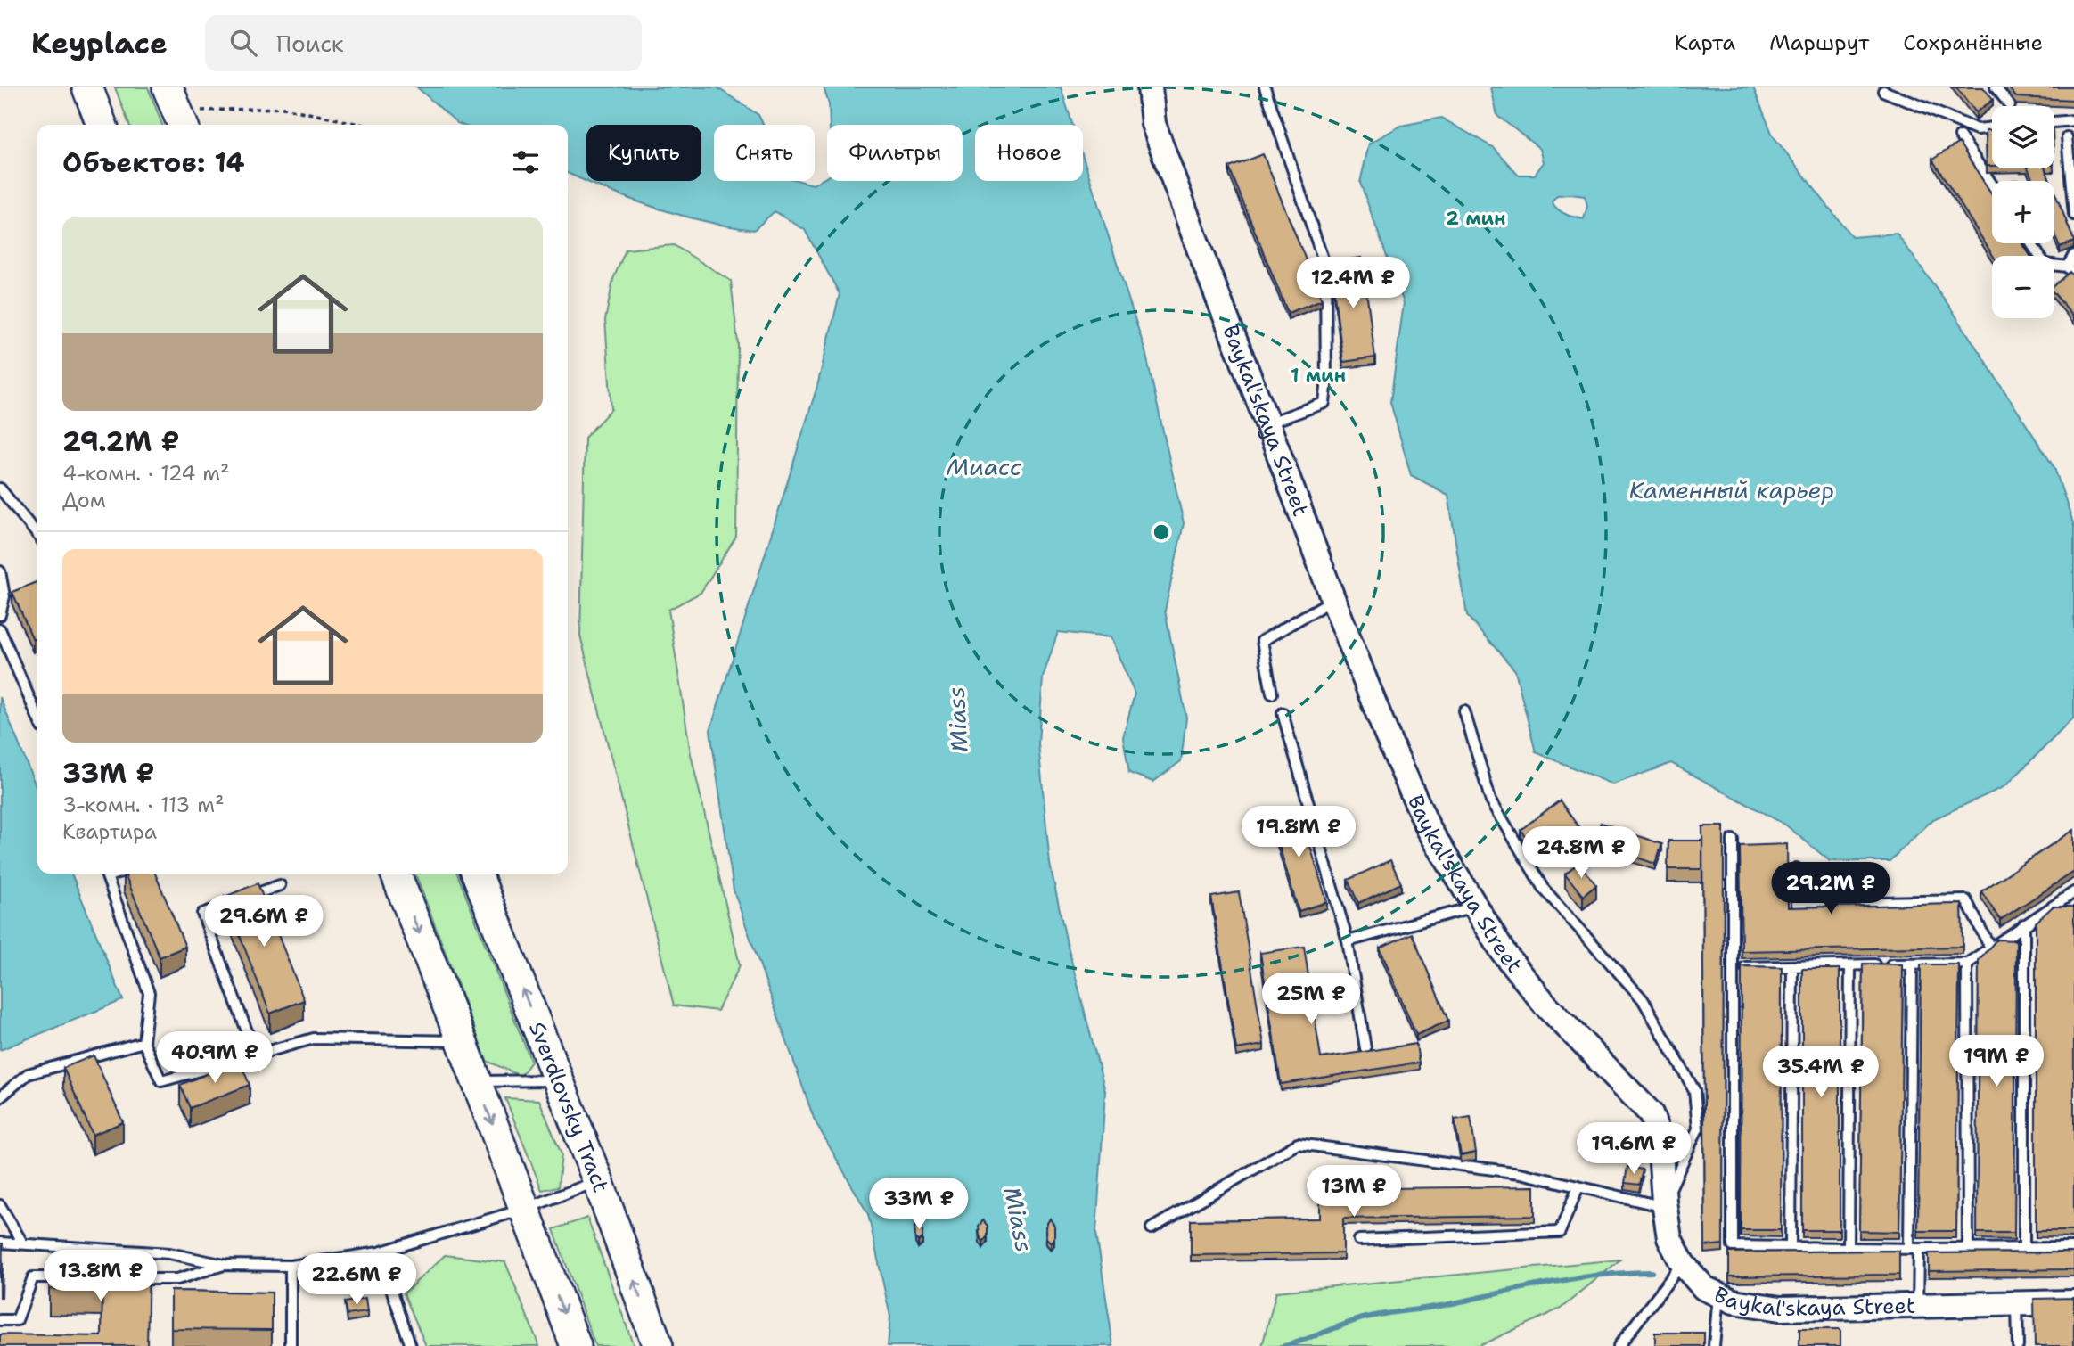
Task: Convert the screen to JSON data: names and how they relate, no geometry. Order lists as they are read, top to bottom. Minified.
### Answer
{"streets":{"main road":["Sverdlovsky Tract"],"street":["Baykal'skaya Street"]},"water":["Миасс","Каменный карьер","Miass"],"page":{"header":"Keyplace","search":"Поиск","nav":["Карта","Маршрут","Сохранённые"],"map_buttons":["+","−"],"chip":["Купить","Снять","Фильтры","Новое"],"heading":"Объектов: 14","list":[{"name":"29.2M ₽","note":"4-комн. · 124 m² · Дом"},{"name":"33M ₽","note":"3-комн. · 113 m² · Квартира"}],"price":["12.4M ₽","19.8M ₽","24.8M ₽","29.2M ₽","29.6M ₽","25M ₽","40.9M ₽","19M ₽","35.4M ₽","19.6M ₽","13M ₽","33M ₽","13.8M ₽","22.6M ₽"]},"rings":["2 мин","1 мин"]}
